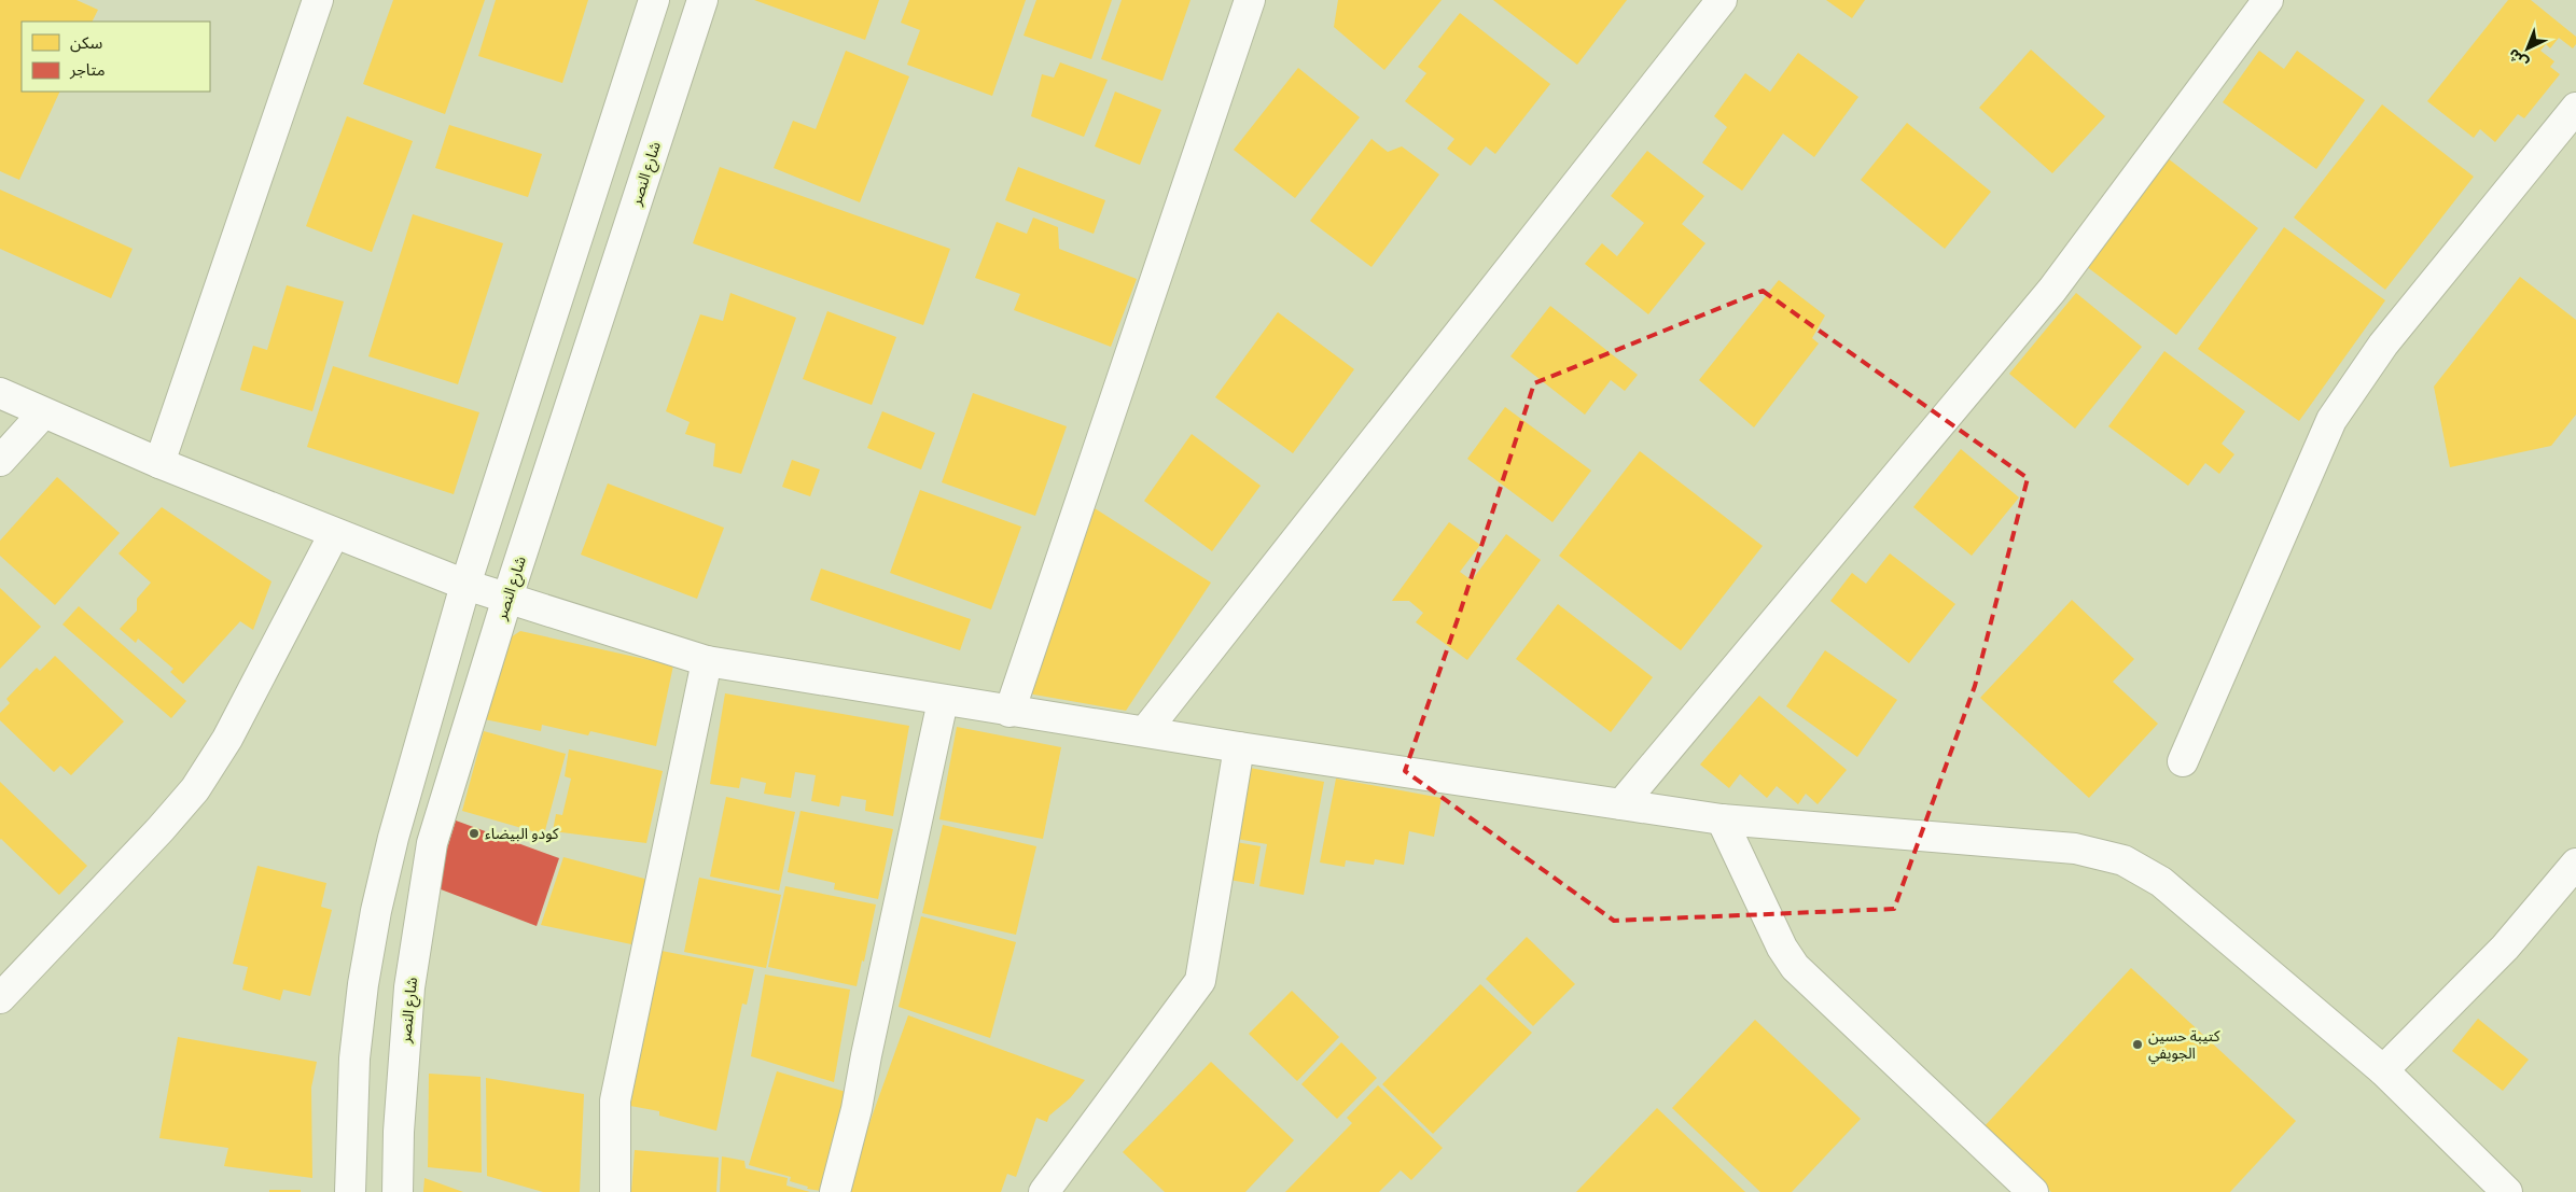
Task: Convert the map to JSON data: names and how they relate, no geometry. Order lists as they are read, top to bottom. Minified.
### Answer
{"streets":{"street":["شارع النصر"]},"places":["كودو البيضاء","كتيبة حسين الجويفي"],"legend":["سكن","متاجر"],"north":"bottom left"}
